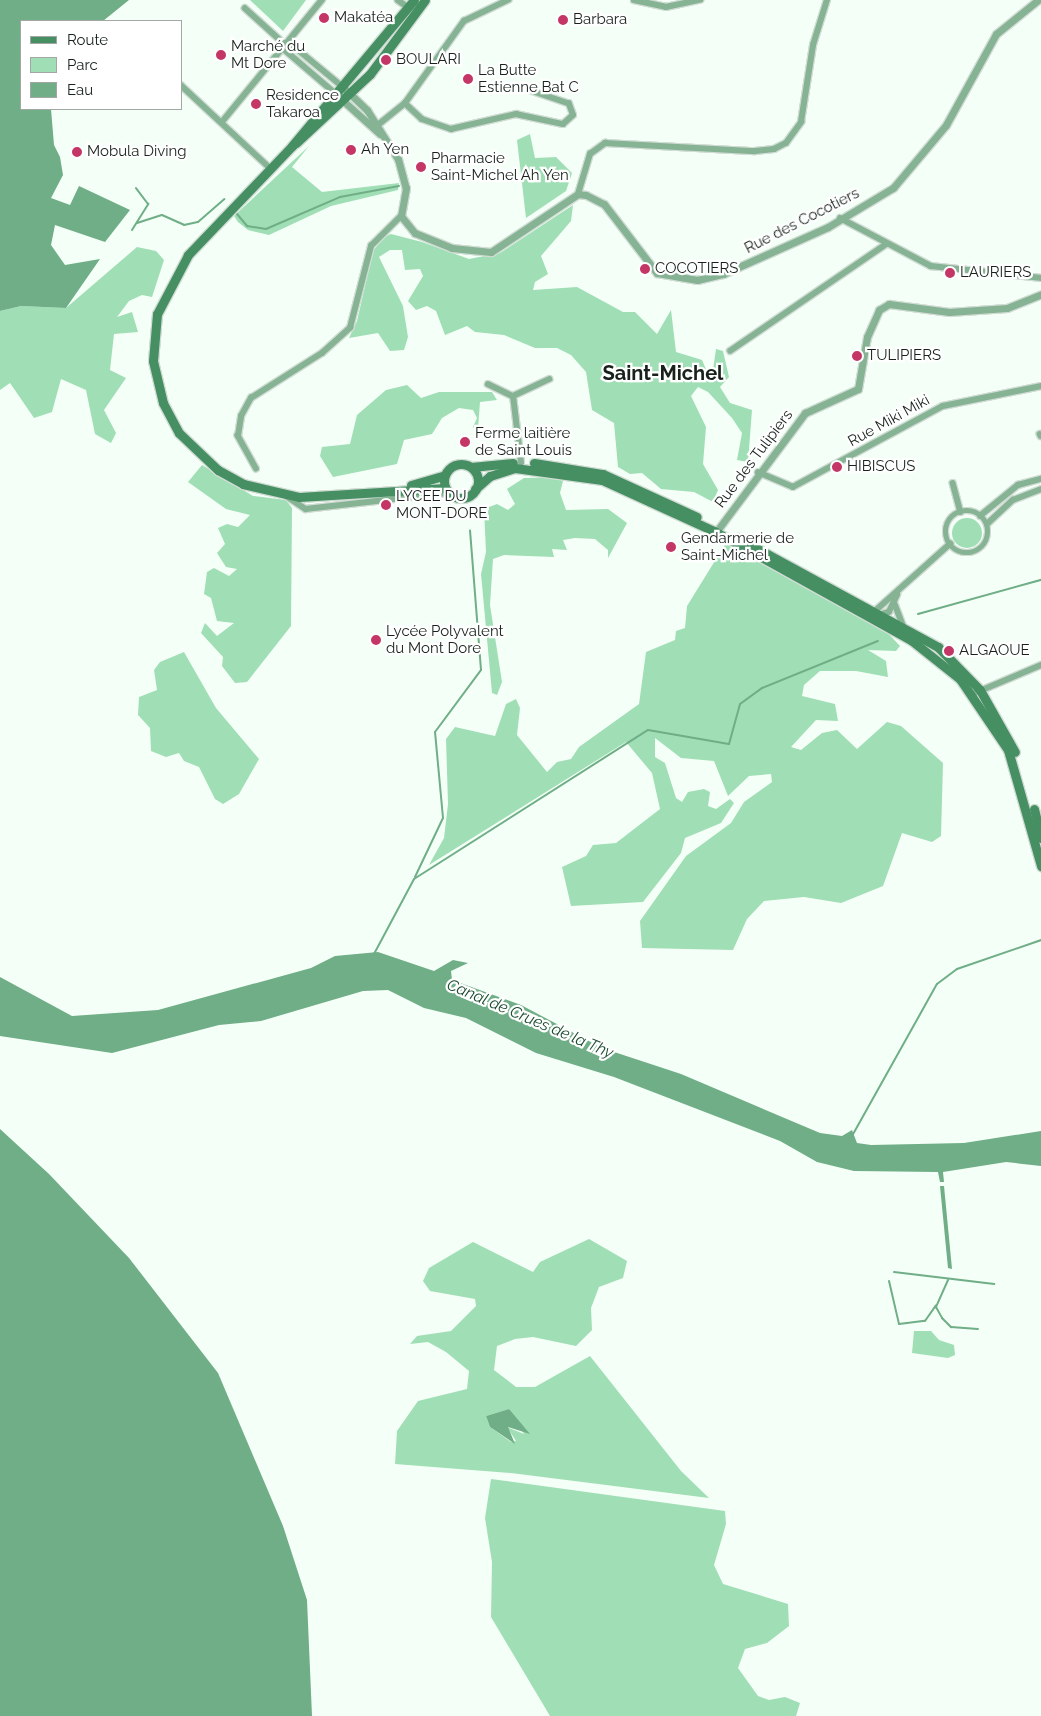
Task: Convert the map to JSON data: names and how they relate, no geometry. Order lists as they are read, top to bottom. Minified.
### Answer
{"streets":{"street":["Rue des Cocotiers","Rue Miki Miki","Rue des Tulipiers"]},"crossings":[["Rue Miki Miki","Rue des Tulipiers"]],"districts":["Saint-Michel"],"water":["Canal de Crues de la Thy"],"places":["Makatéa","Barbara","Marché du Mt Dore","BOULARI","La Butte Estienne Bat C","Residence Takaroa","Ah Yen","Mobula Diving","Pharmacie Saint-Michel Ah Yen","COCOTIERS","LAURIERS","TULIPIERS","Ferme laitière de Saint Louis","HIBISCUS","LYCEE DU MONT-DORE","Gendarmerie de Saint-Michel","Lycée Polyvalent du Mont Dore","ALGAOUE"],"legend":["Route","Parc","Eau"]}
